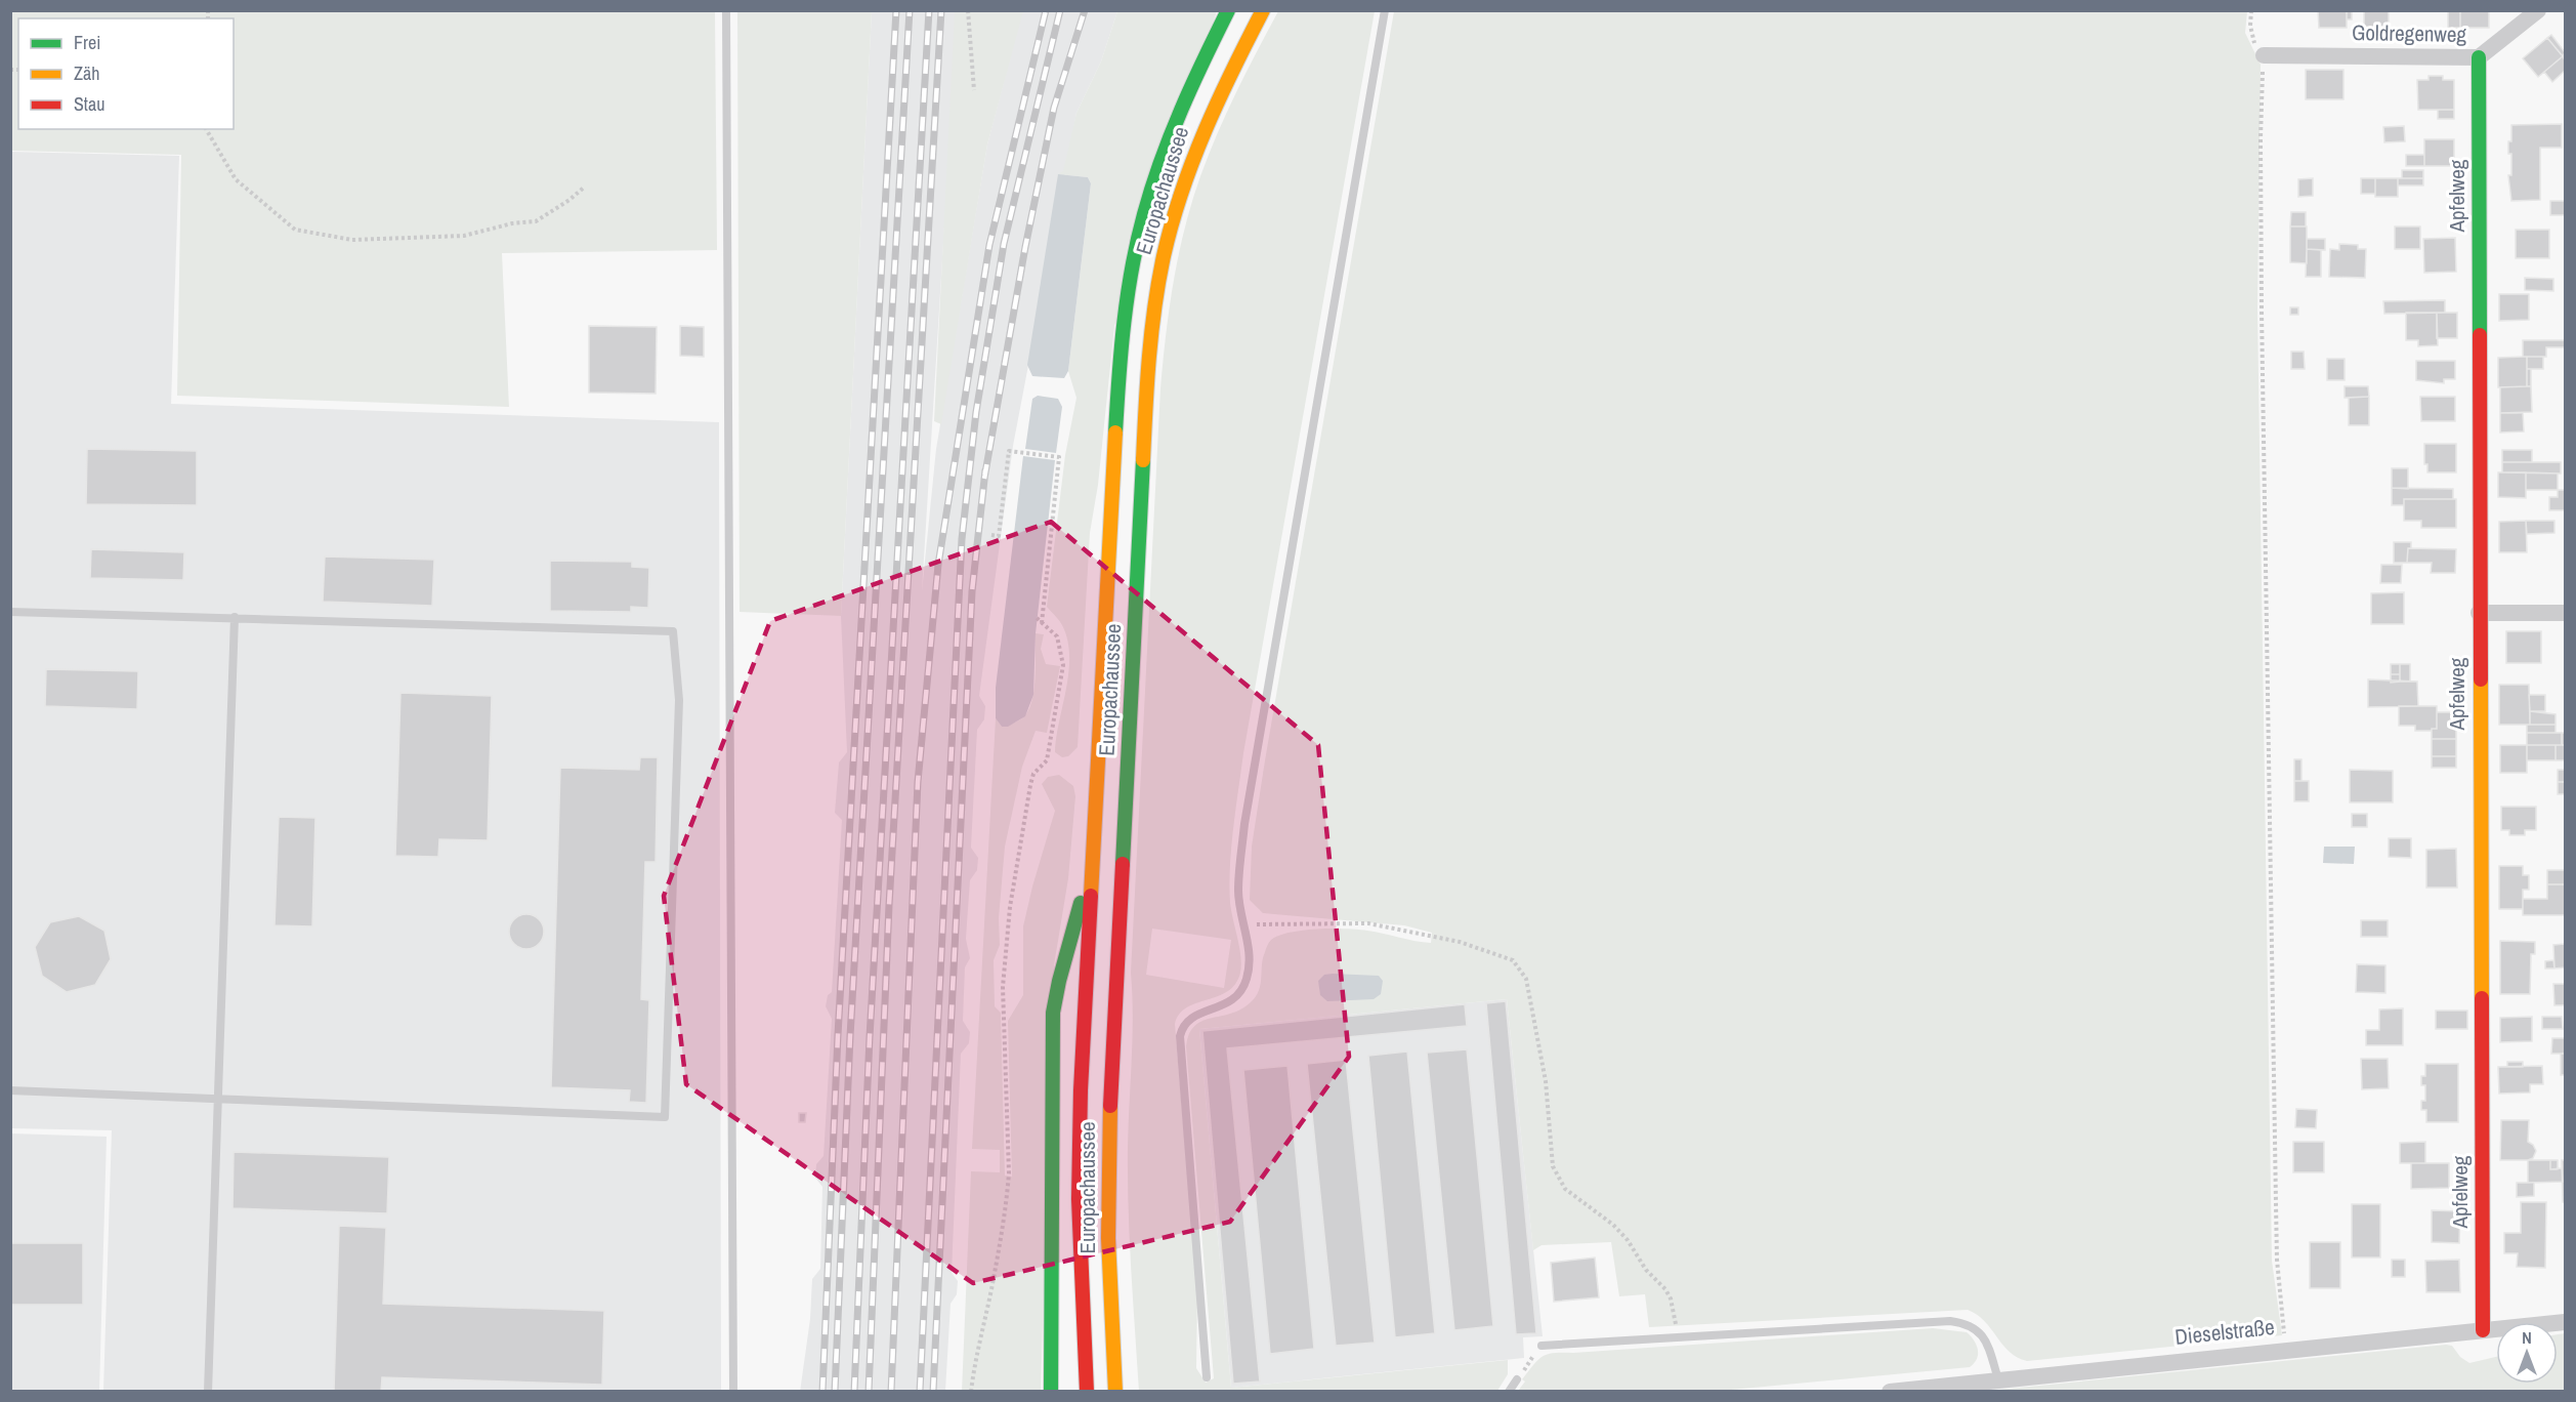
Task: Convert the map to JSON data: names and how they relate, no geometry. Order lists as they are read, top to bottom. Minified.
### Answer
{"streets":{"main road":["Europachaussee","Apfelweg"],"street":["Goldregenweg","Dieselstraße"]},"crossings":[["Goldregenweg","Apfelweg"],["Apfelweg","Dieselstraße"]],"legend":["Frei","Zäh","Stau"],"north":"top"}
